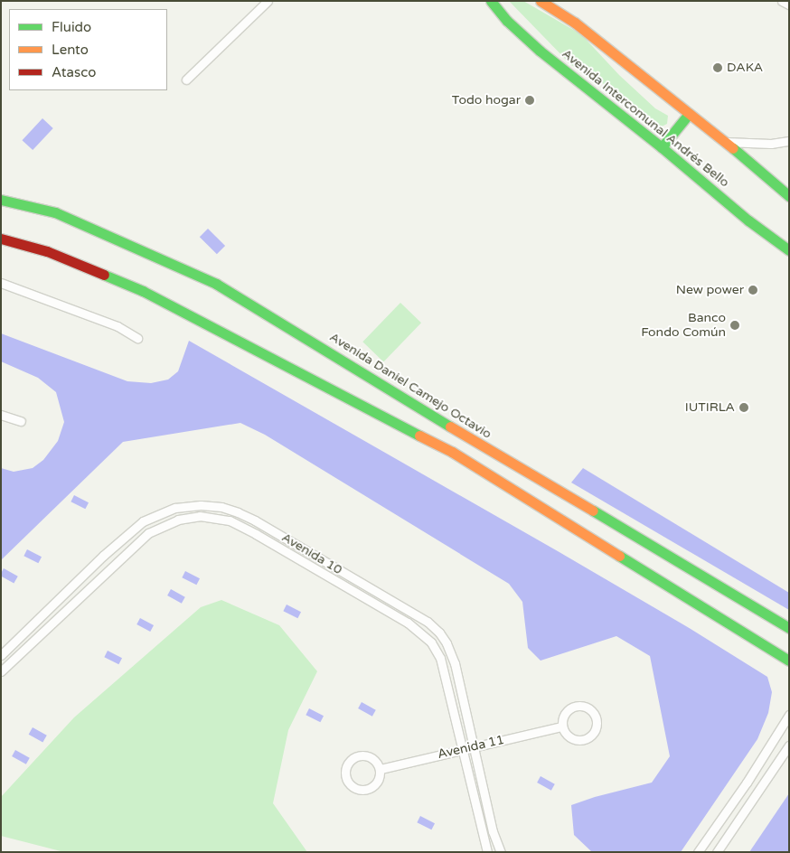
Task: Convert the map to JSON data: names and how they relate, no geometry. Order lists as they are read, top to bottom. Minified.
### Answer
{"streets":{"main road":["Avenida Intercomunal Andrés Bello","Avenida Daniel Camejo Octavio"],"street":["Avenida 10","Avenida 11"]},"crossings":[["Avenida 10","Avenida 11"]],"places":["DAKA","Todo hogar","New power","Banco Fondo Común","IUTIRLA"],"legend":["Fluido","Lento","Atasco"]}
